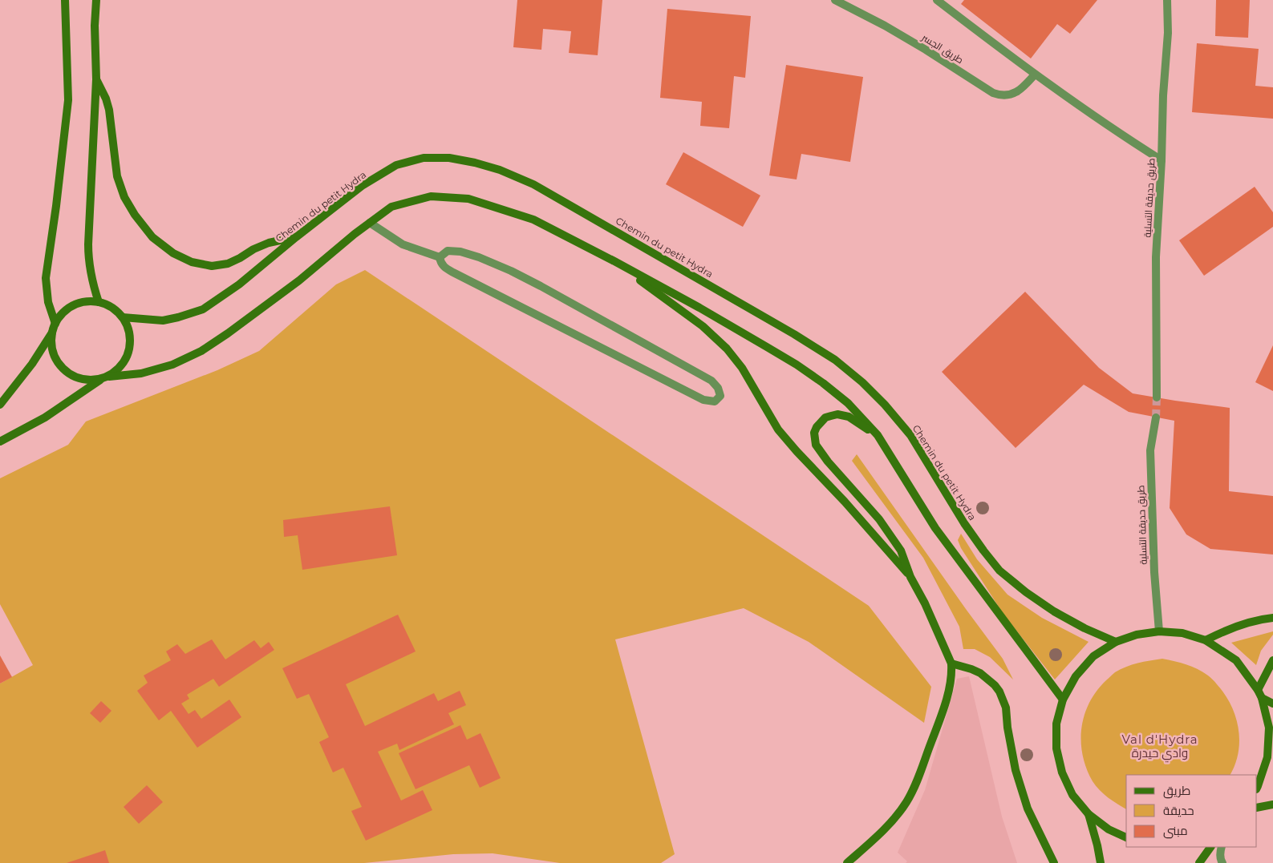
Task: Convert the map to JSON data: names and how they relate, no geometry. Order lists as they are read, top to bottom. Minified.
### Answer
{"streets":{"main road":["Chemin du petit Hydra"],"street":["طريق الجسر","طريق حديقة التسلية"]},"districts":["Val d'Hydra وادي حيدرة"],"legend":["طريق","حديقة","مبنى"]}
